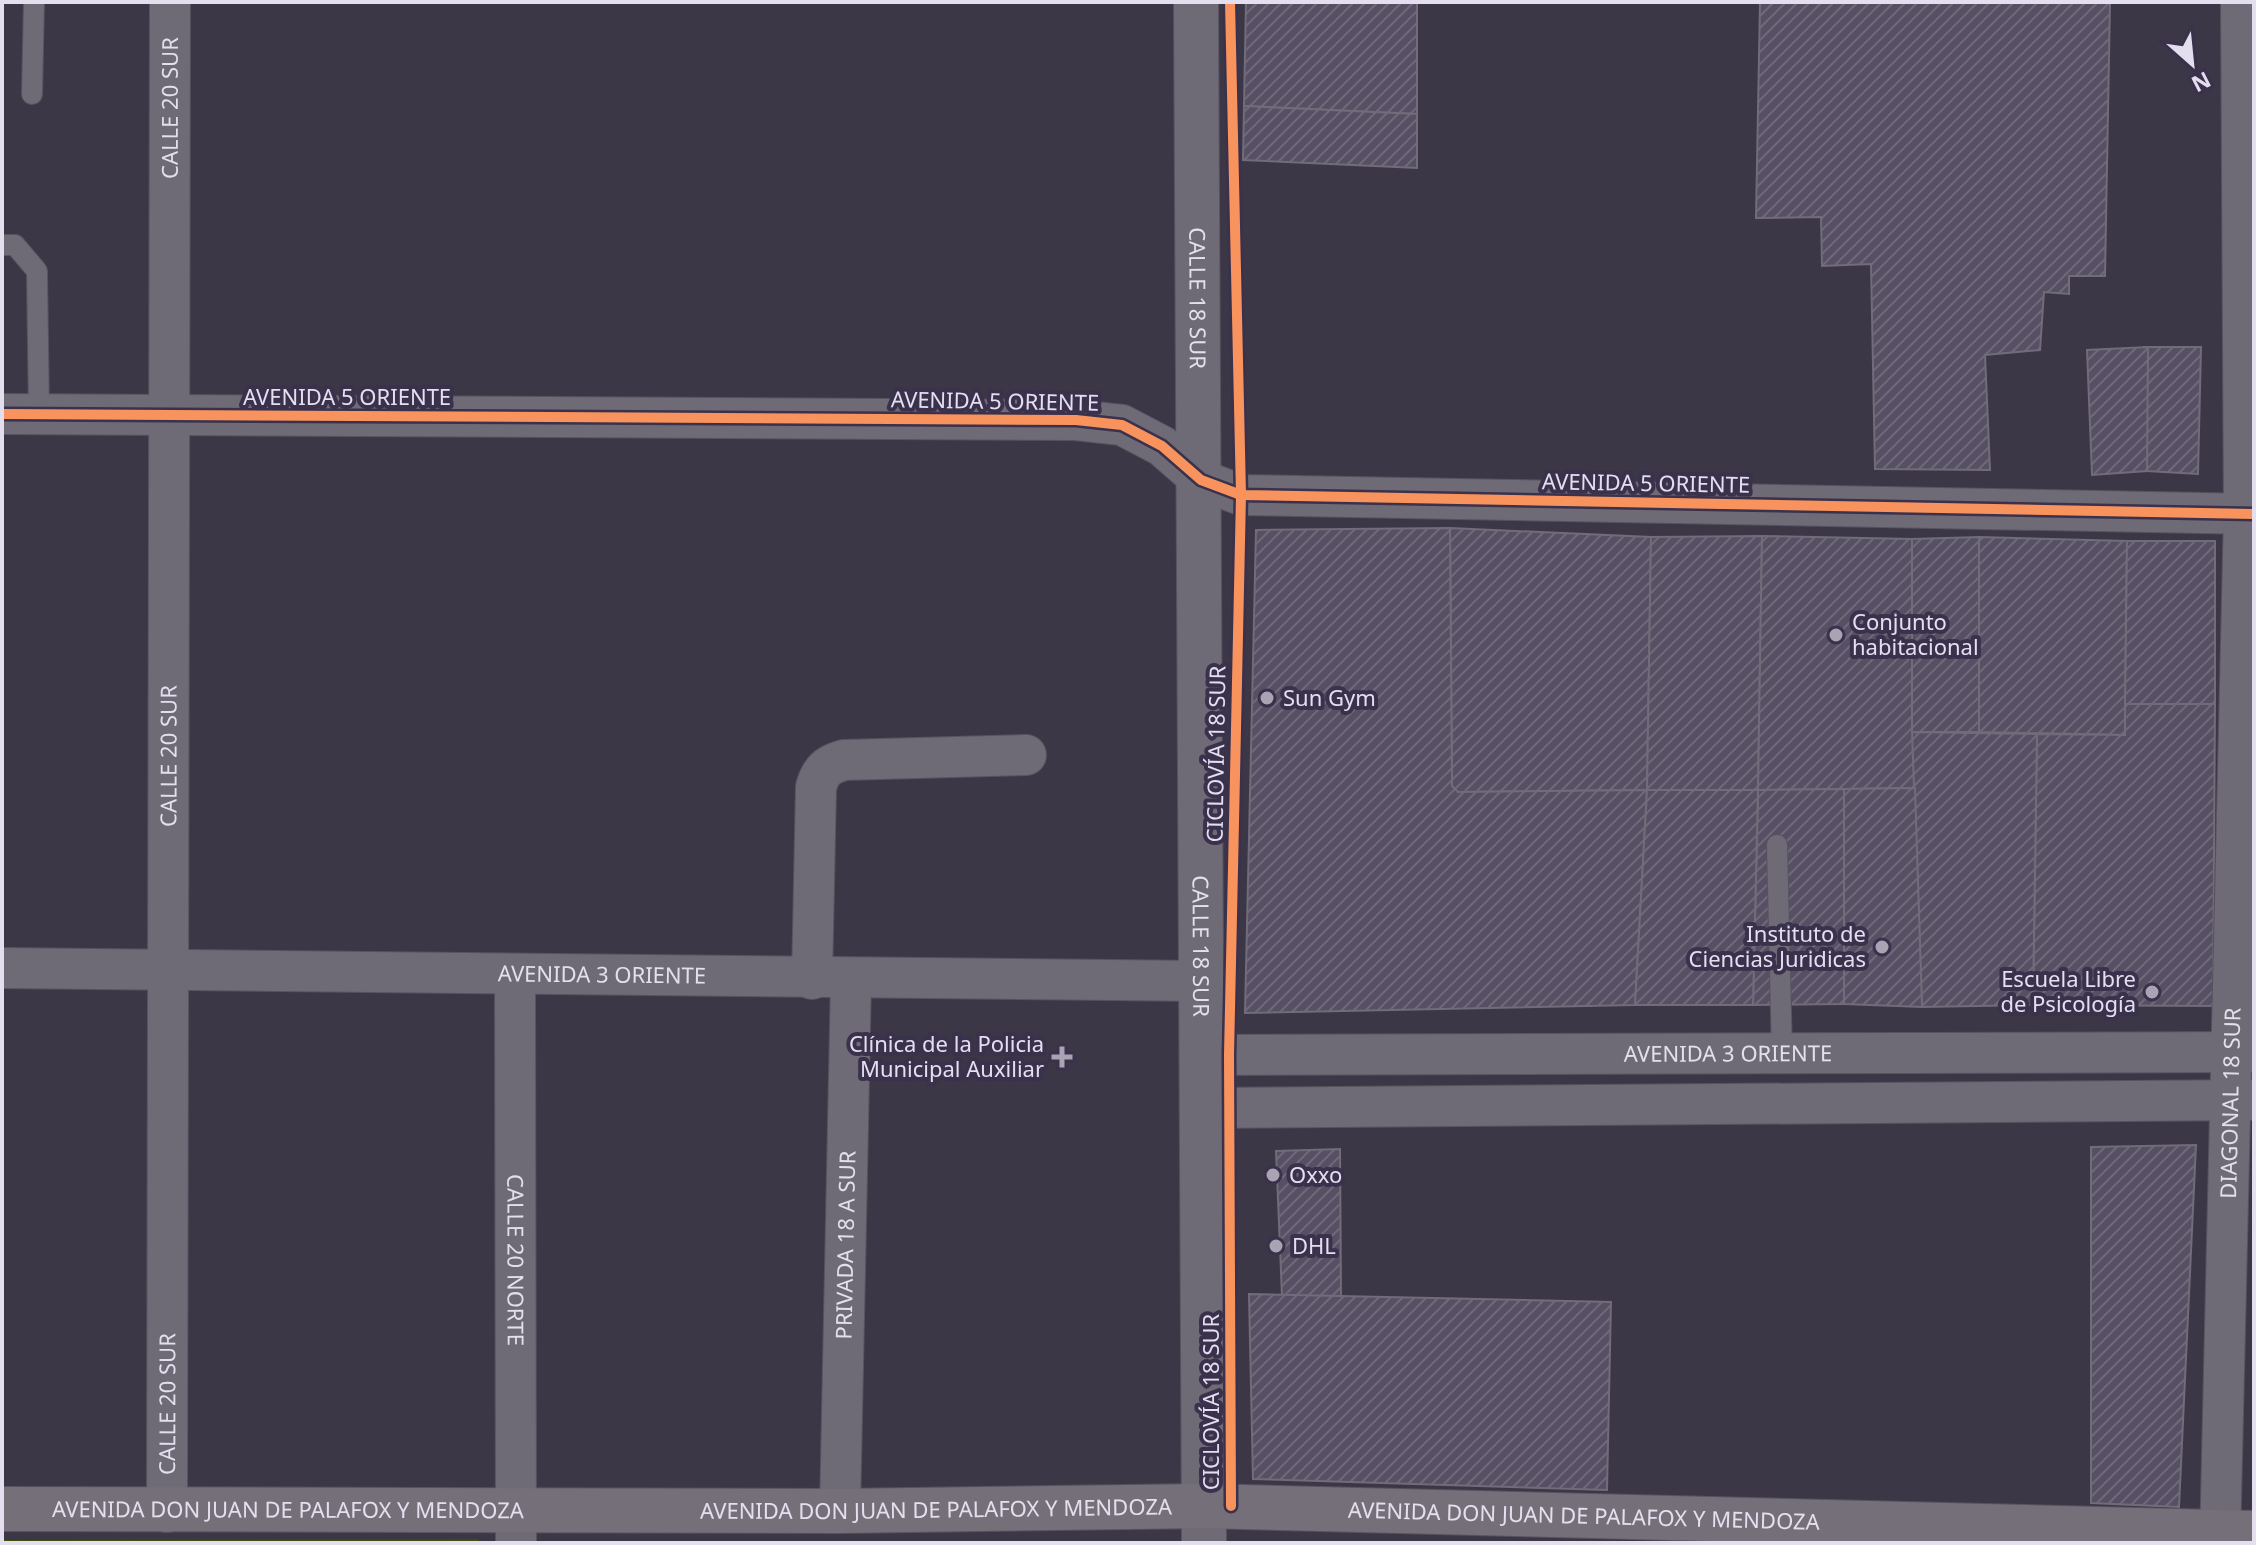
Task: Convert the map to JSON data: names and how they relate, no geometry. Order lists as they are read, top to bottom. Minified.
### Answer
{"streets":{"main road":["AVENIDA DON JUAN DE PALAFOX Y MENDOZA"],"street":["CALLE 20 SUR","CALLE 18 SUR","AVENIDA 5 ORIENTE","AVENIDA 3 ORIENTE","DIAGONAL 18 SUR","PRIVADA 18 A SUR","CALLE 20 NORTE"],"cycle path":["CICLOVÍA 18 SUR"]},"crossings":[["CALLE 20 SUR","AVENIDA 5 ORIENTE"],["CALLE 20 SUR","AVENIDA 3 ORIENTE"],["CALLE 20 SUR","AVENIDA DON JUAN DE PALAFOX Y MENDOZA"],["CALLE 18 SUR","AVENIDA 5 ORIENTE"],["CALLE 18 SUR","AVENIDA 3 ORIENTE"],["CALLE 18 SUR","AVENIDA DON JUAN DE PALAFOX Y MENDOZA"],["AVENIDA 5 ORIENTE","DIAGONAL 18 SUR"],["AVENIDA 3 ORIENTE","DIAGONAL 18 SUR"],["AVENIDA 3 ORIENTE","PRIVADA 18 A SUR"],["AVENIDA 3 ORIENTE","CALLE 20 NORTE"],["DIAGONAL 18 SUR","AVENIDA DON JUAN DE PALAFOX Y MENDOZA"],["PRIVADA 18 A SUR","AVENIDA DON JUAN DE PALAFOX Y MENDOZA"],["CALLE 20 NORTE","AVENIDA DON JUAN DE PALAFOX Y MENDOZA"]],"places":{"other":["Conjunto habitacional","Sun Gym","Instituto de Ciencias Juridicas","Escuela Libre de Psicología","Oxxo","DHL"],"health":["Clínica de la Policia Municipal Auxiliar"]},"north":"bottom right"}
